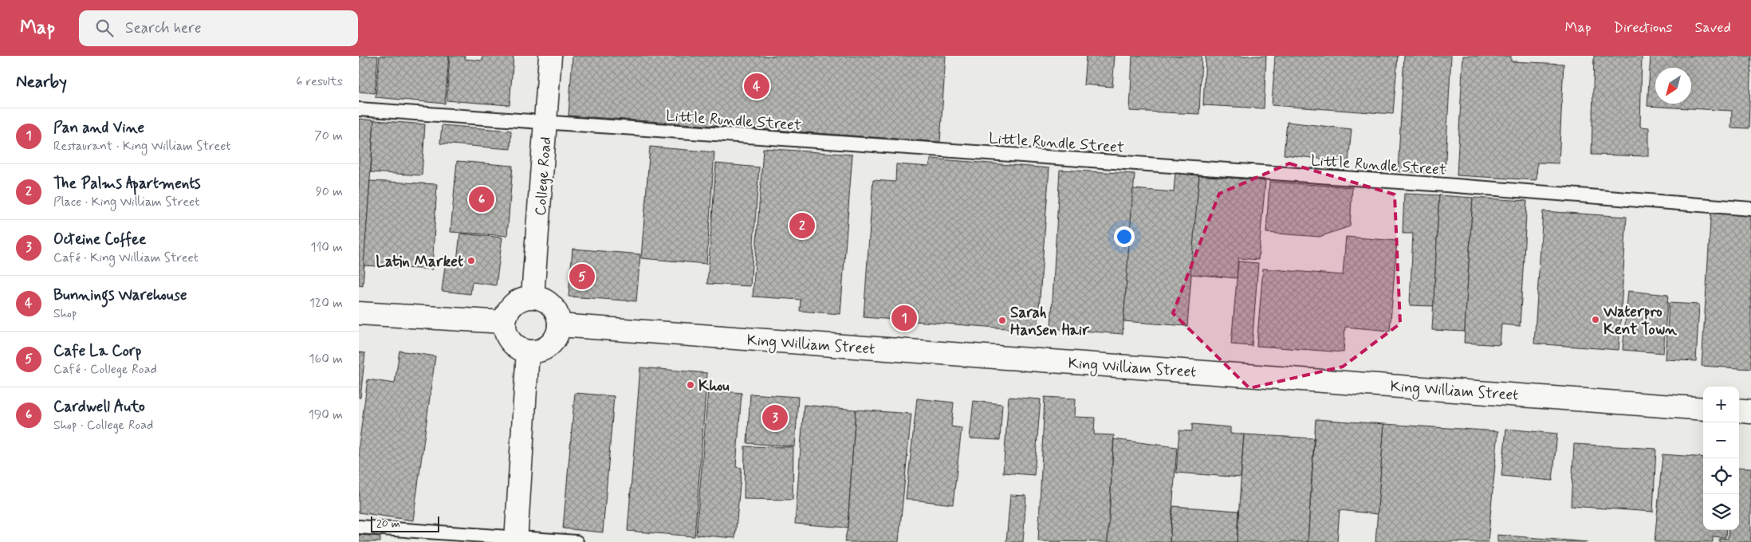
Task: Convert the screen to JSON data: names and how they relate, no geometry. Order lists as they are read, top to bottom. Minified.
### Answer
{"streets":{"street":["College Road","King William Street"],"lane":["Little Rundle Street"]},"crossings":[["Little Rundle Street","College Road"],["College Road","King William Street"]],"places":["Latin Market","Waterpro Kent Town","Sarah Hansen Hair","Khou"],"scale_bar":"20 m","north":"bottom left","page":{"header":"Map","search":"Search here","nav":["Map","Directions","Saved"],"heading":["Nearby","6 results"],"pins":["4","6","2","5","1","3"],"list":[{"mark":"1","name":"Pan and Vine","note":"Restaurant · King William Street","value":"70 m"},{"mark":"2","name":"The Palms Apartments","note":"Place · King William Street","value":"90 m"},{"mark":"3","name":"Octeine Coffee","note":"Café · King William Street","value":"110 m"},{"mark":"4","name":"Bunnings Warehouse","note":"Shop","value":"120 m"},{"mark":"5","name":"Cafe La Corp","note":"Café · College Road","value":"160 m"},{"mark":"6","name":"Cardwell Auto","note":"Shop · College Road","value":"190 m"}],"map_buttons":["+","−"],"scale":"20 m"}}
